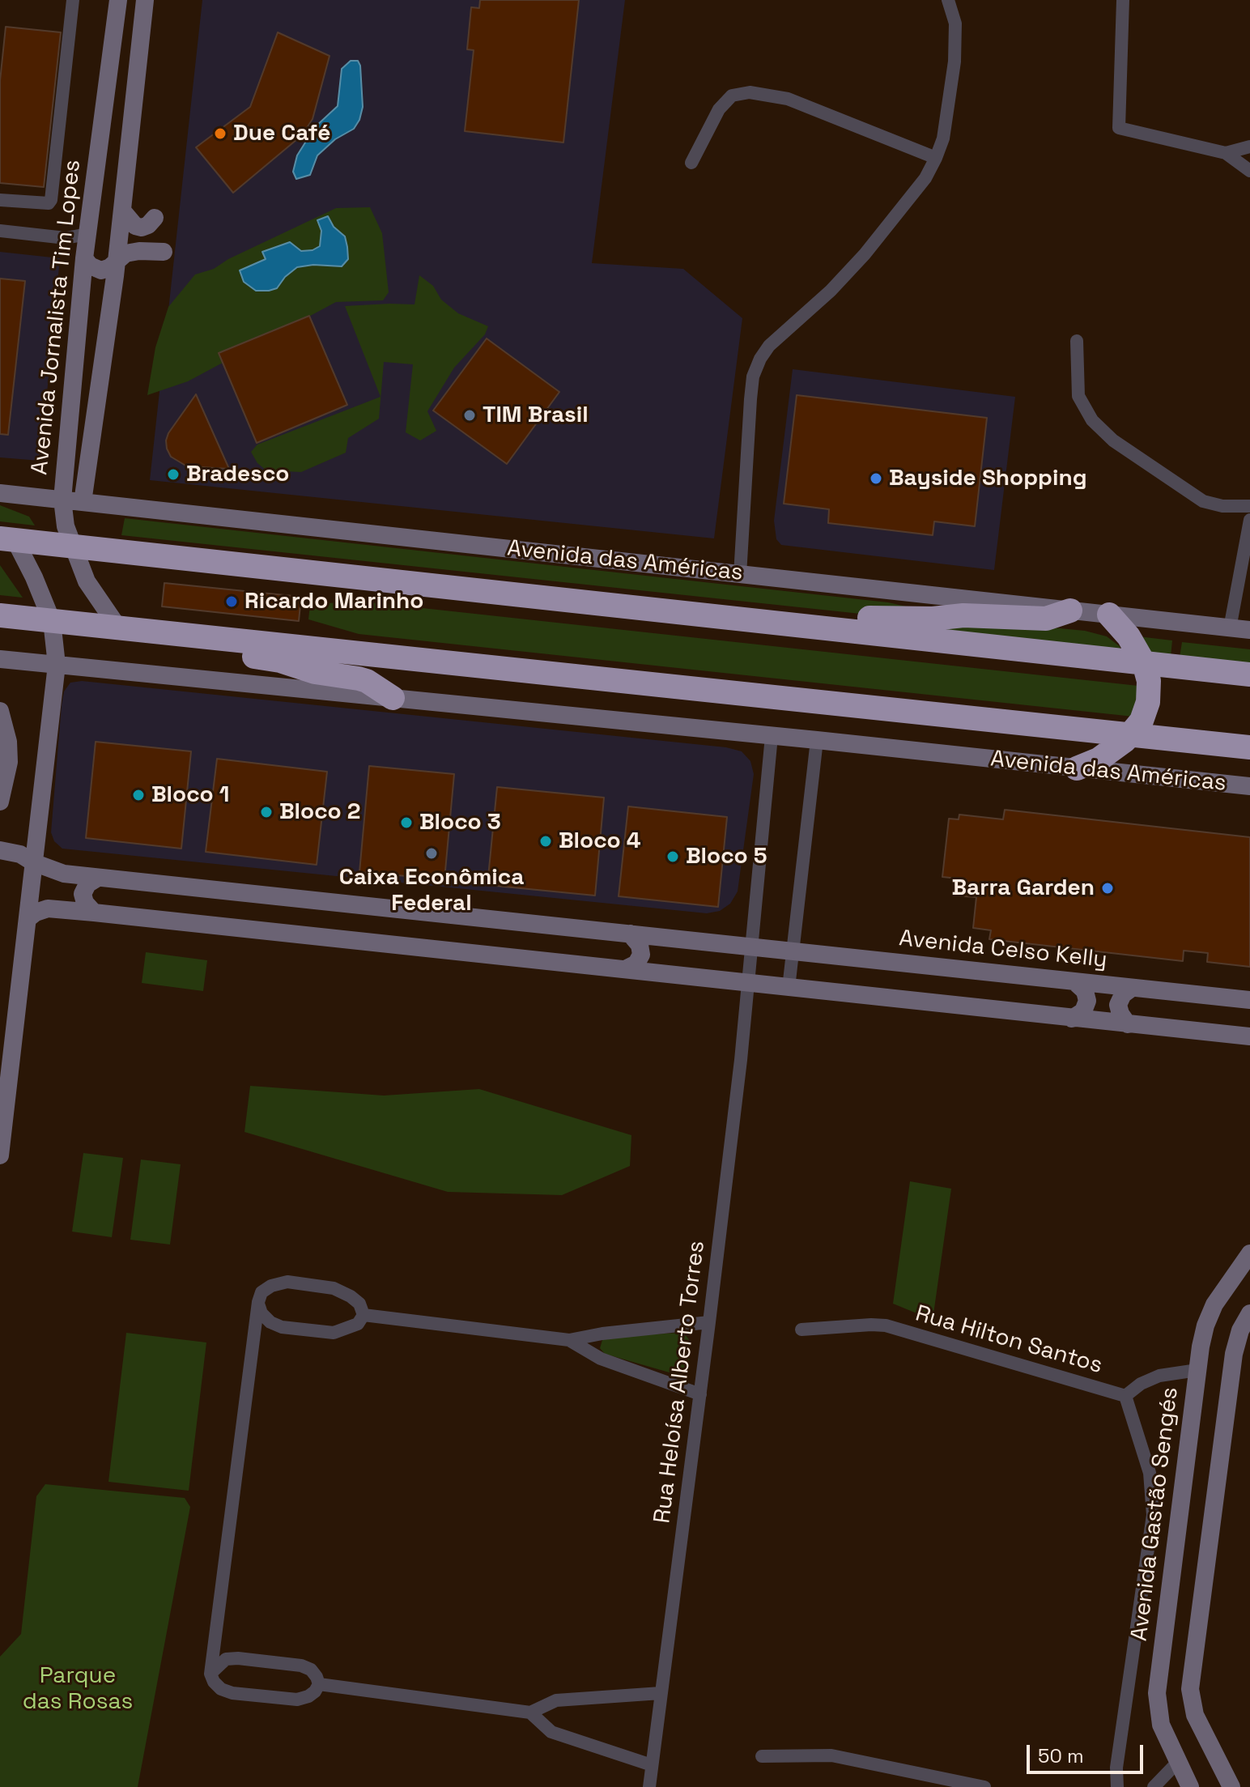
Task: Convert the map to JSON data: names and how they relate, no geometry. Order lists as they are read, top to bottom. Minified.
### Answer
{"streets":{"highway":["Avenida das Américas"],"street":["Avenida Jornalista Tim Lopes","Avenida Celso Kelly","Rua Hilton Santos","Rua Heloísa Alberto Torres","Avenida Gastão Sengés"]},"crossings":[["Avenida Jornalista Tim Lopes","Avenida das Américas"],["Avenida das Américas","Rua Heloísa Alberto Torres"],["Avenida Celso Kelly","Rua Heloísa Alberto Torres"],["Rua Hilton Santos","Avenida Gastão Sengés"]],"parks":["Parque das Rosas"],"places":["Due Café","TIM Brasil","Bradesco","Bayside Shopping","Ricardo Marinho","Bloco 1","Bloco 2","Bloco 3","Bloco 4","Caixa Econômica Federal","Bloco 5","Barra Garden"],"scale_bar":"50 m"}
